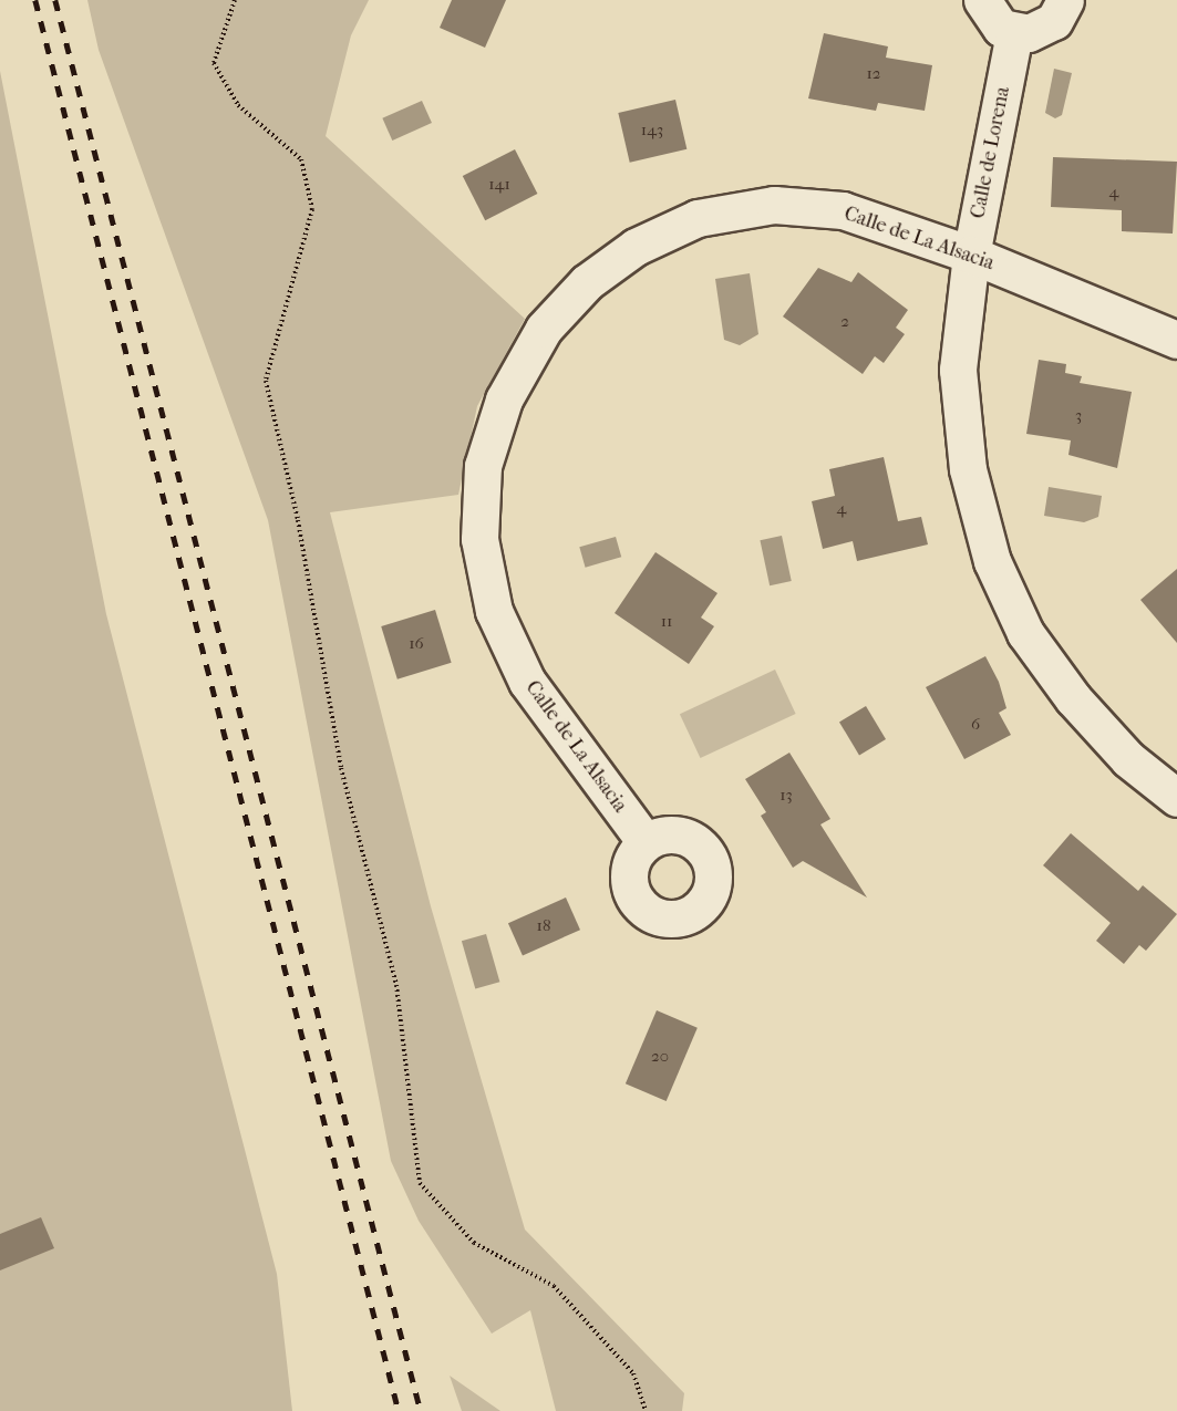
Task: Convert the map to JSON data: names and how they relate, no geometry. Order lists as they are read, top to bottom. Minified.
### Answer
{"streets":{"street":["Calle de Lorena","Calle de La Alsacia"]},"crossings":[["Calle de Lorena","Calle de La Alsacia"]],"house_numbers":["12","143","141","4","2","3","4","11","16","6","13","18","20"]}
